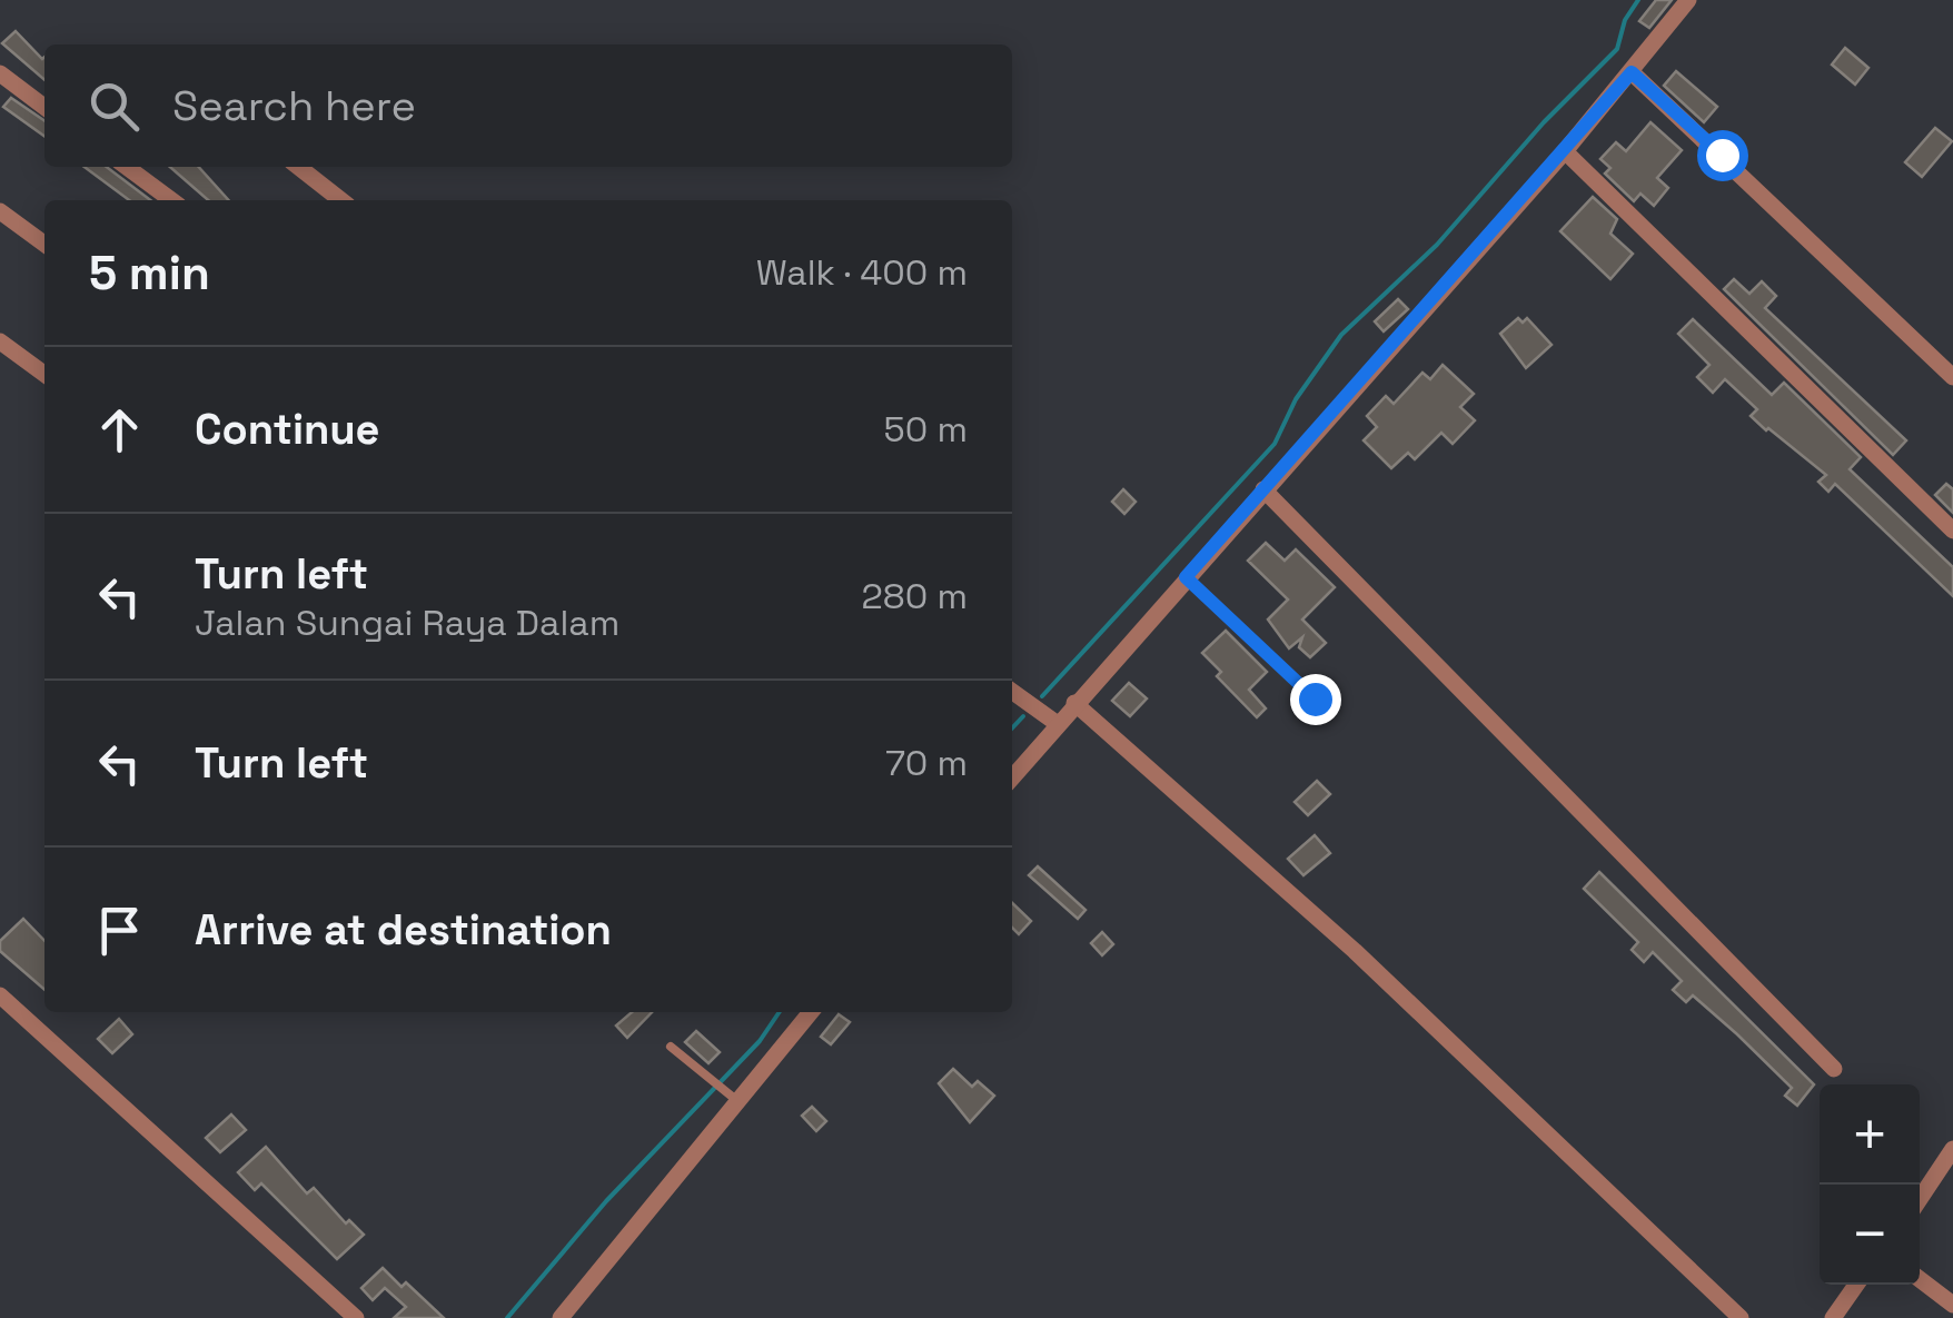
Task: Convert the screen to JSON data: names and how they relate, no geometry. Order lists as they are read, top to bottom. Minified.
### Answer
{"page":{"search":"Search here","heading":["5 min","Walk · 400 m"],"list":[["Continue","50 m"],["Turn left","Jalan Sungai Raya Dalam","280 m"],["Turn left","70 m"],"Arrive at destination"],"map_buttons":["+","−"]}}
